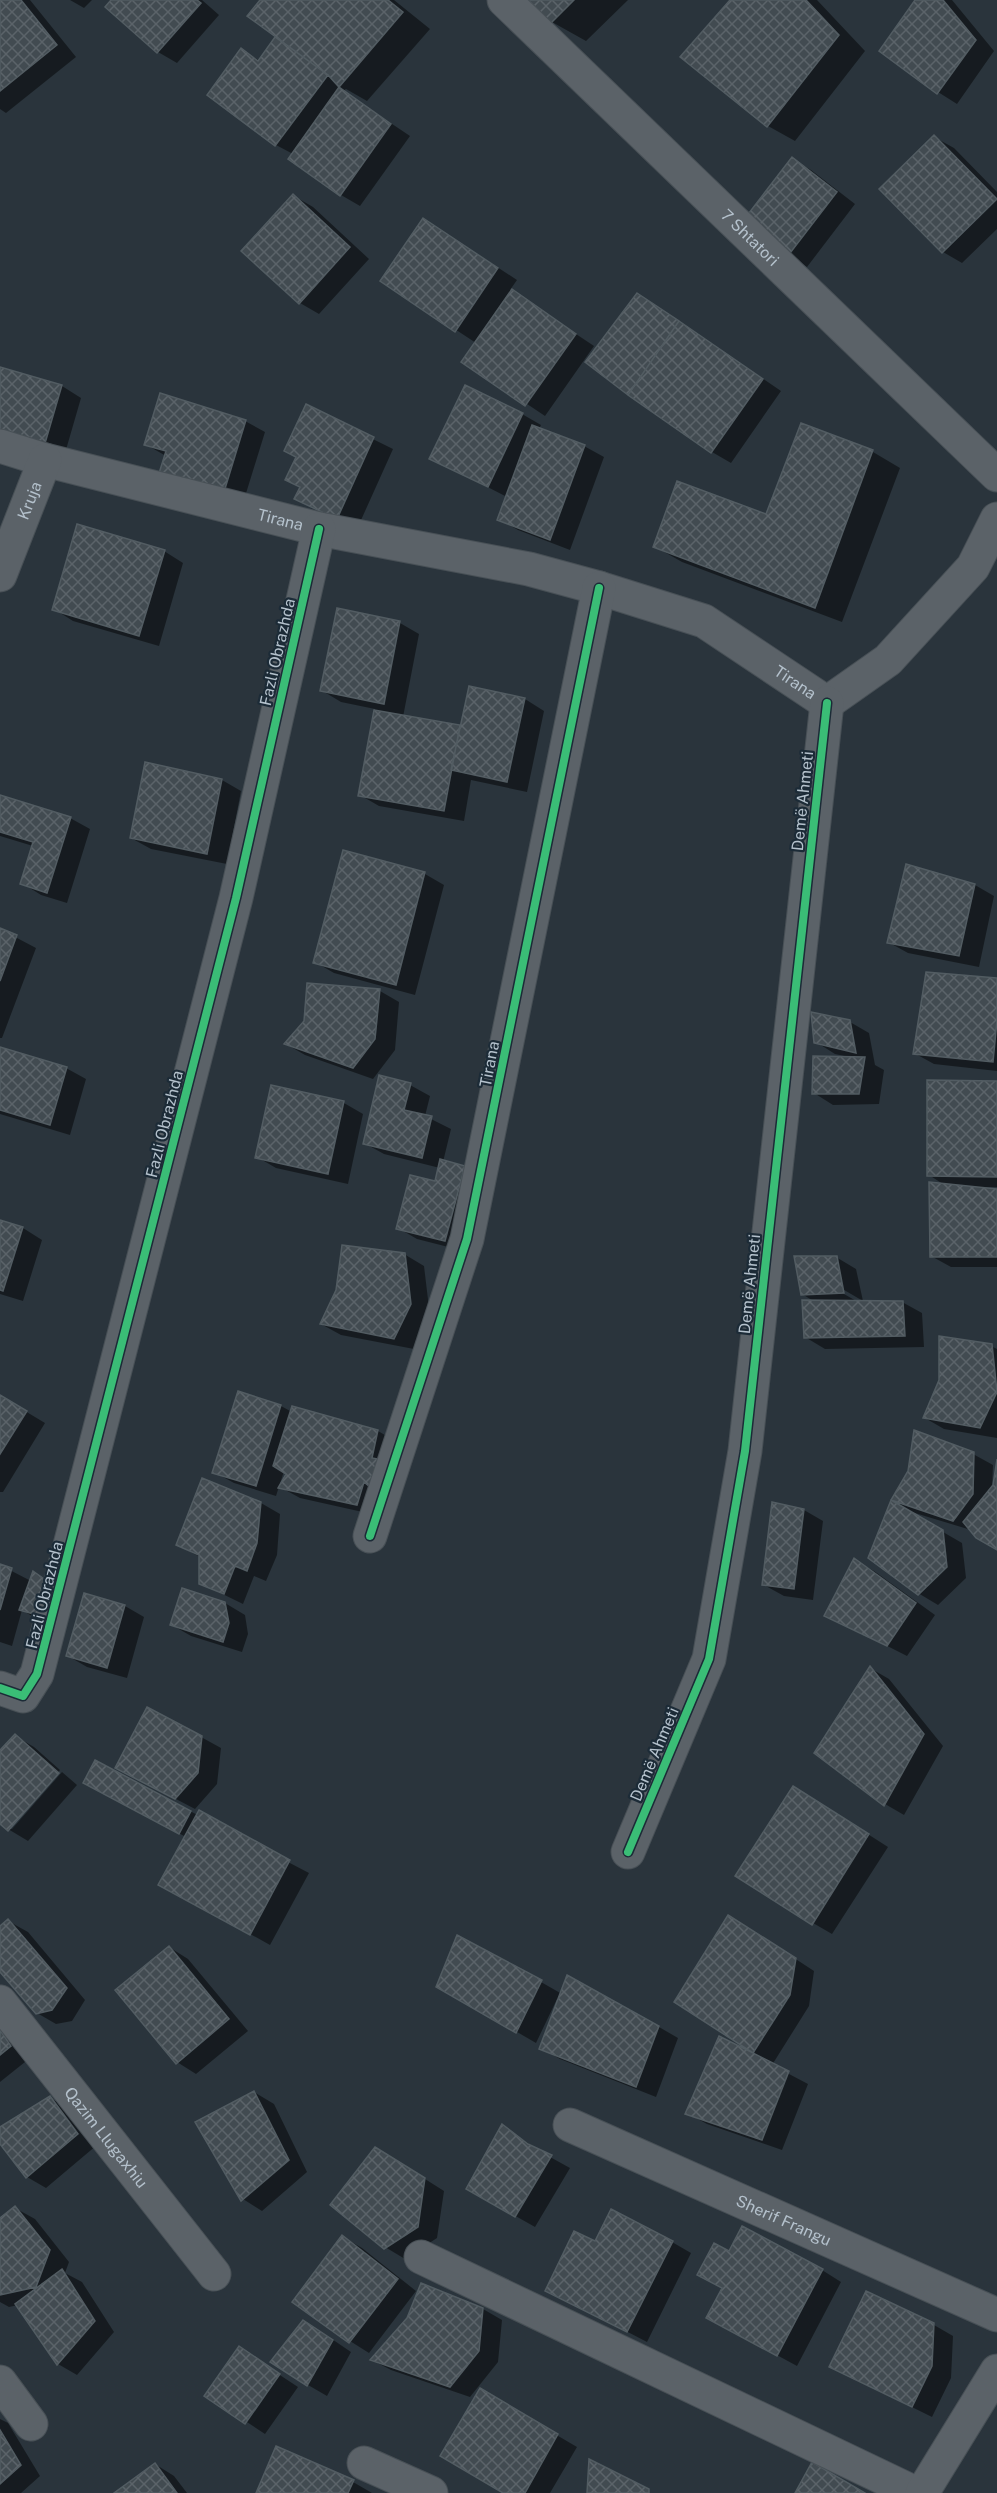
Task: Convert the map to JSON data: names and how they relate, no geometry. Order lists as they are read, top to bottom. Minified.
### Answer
{"streets":{"street":["7 Shtatori","Kruja","Tirana","Fazli Obrazhda","Demë Ahmeti","Qazim Llugaxhiu","Sherif Frangu"]},"crossings":[["Kruja","Tirana"],["Tirana","Fazli Obrazhda"],["Tirana","Demë Ahmeti"]]}
